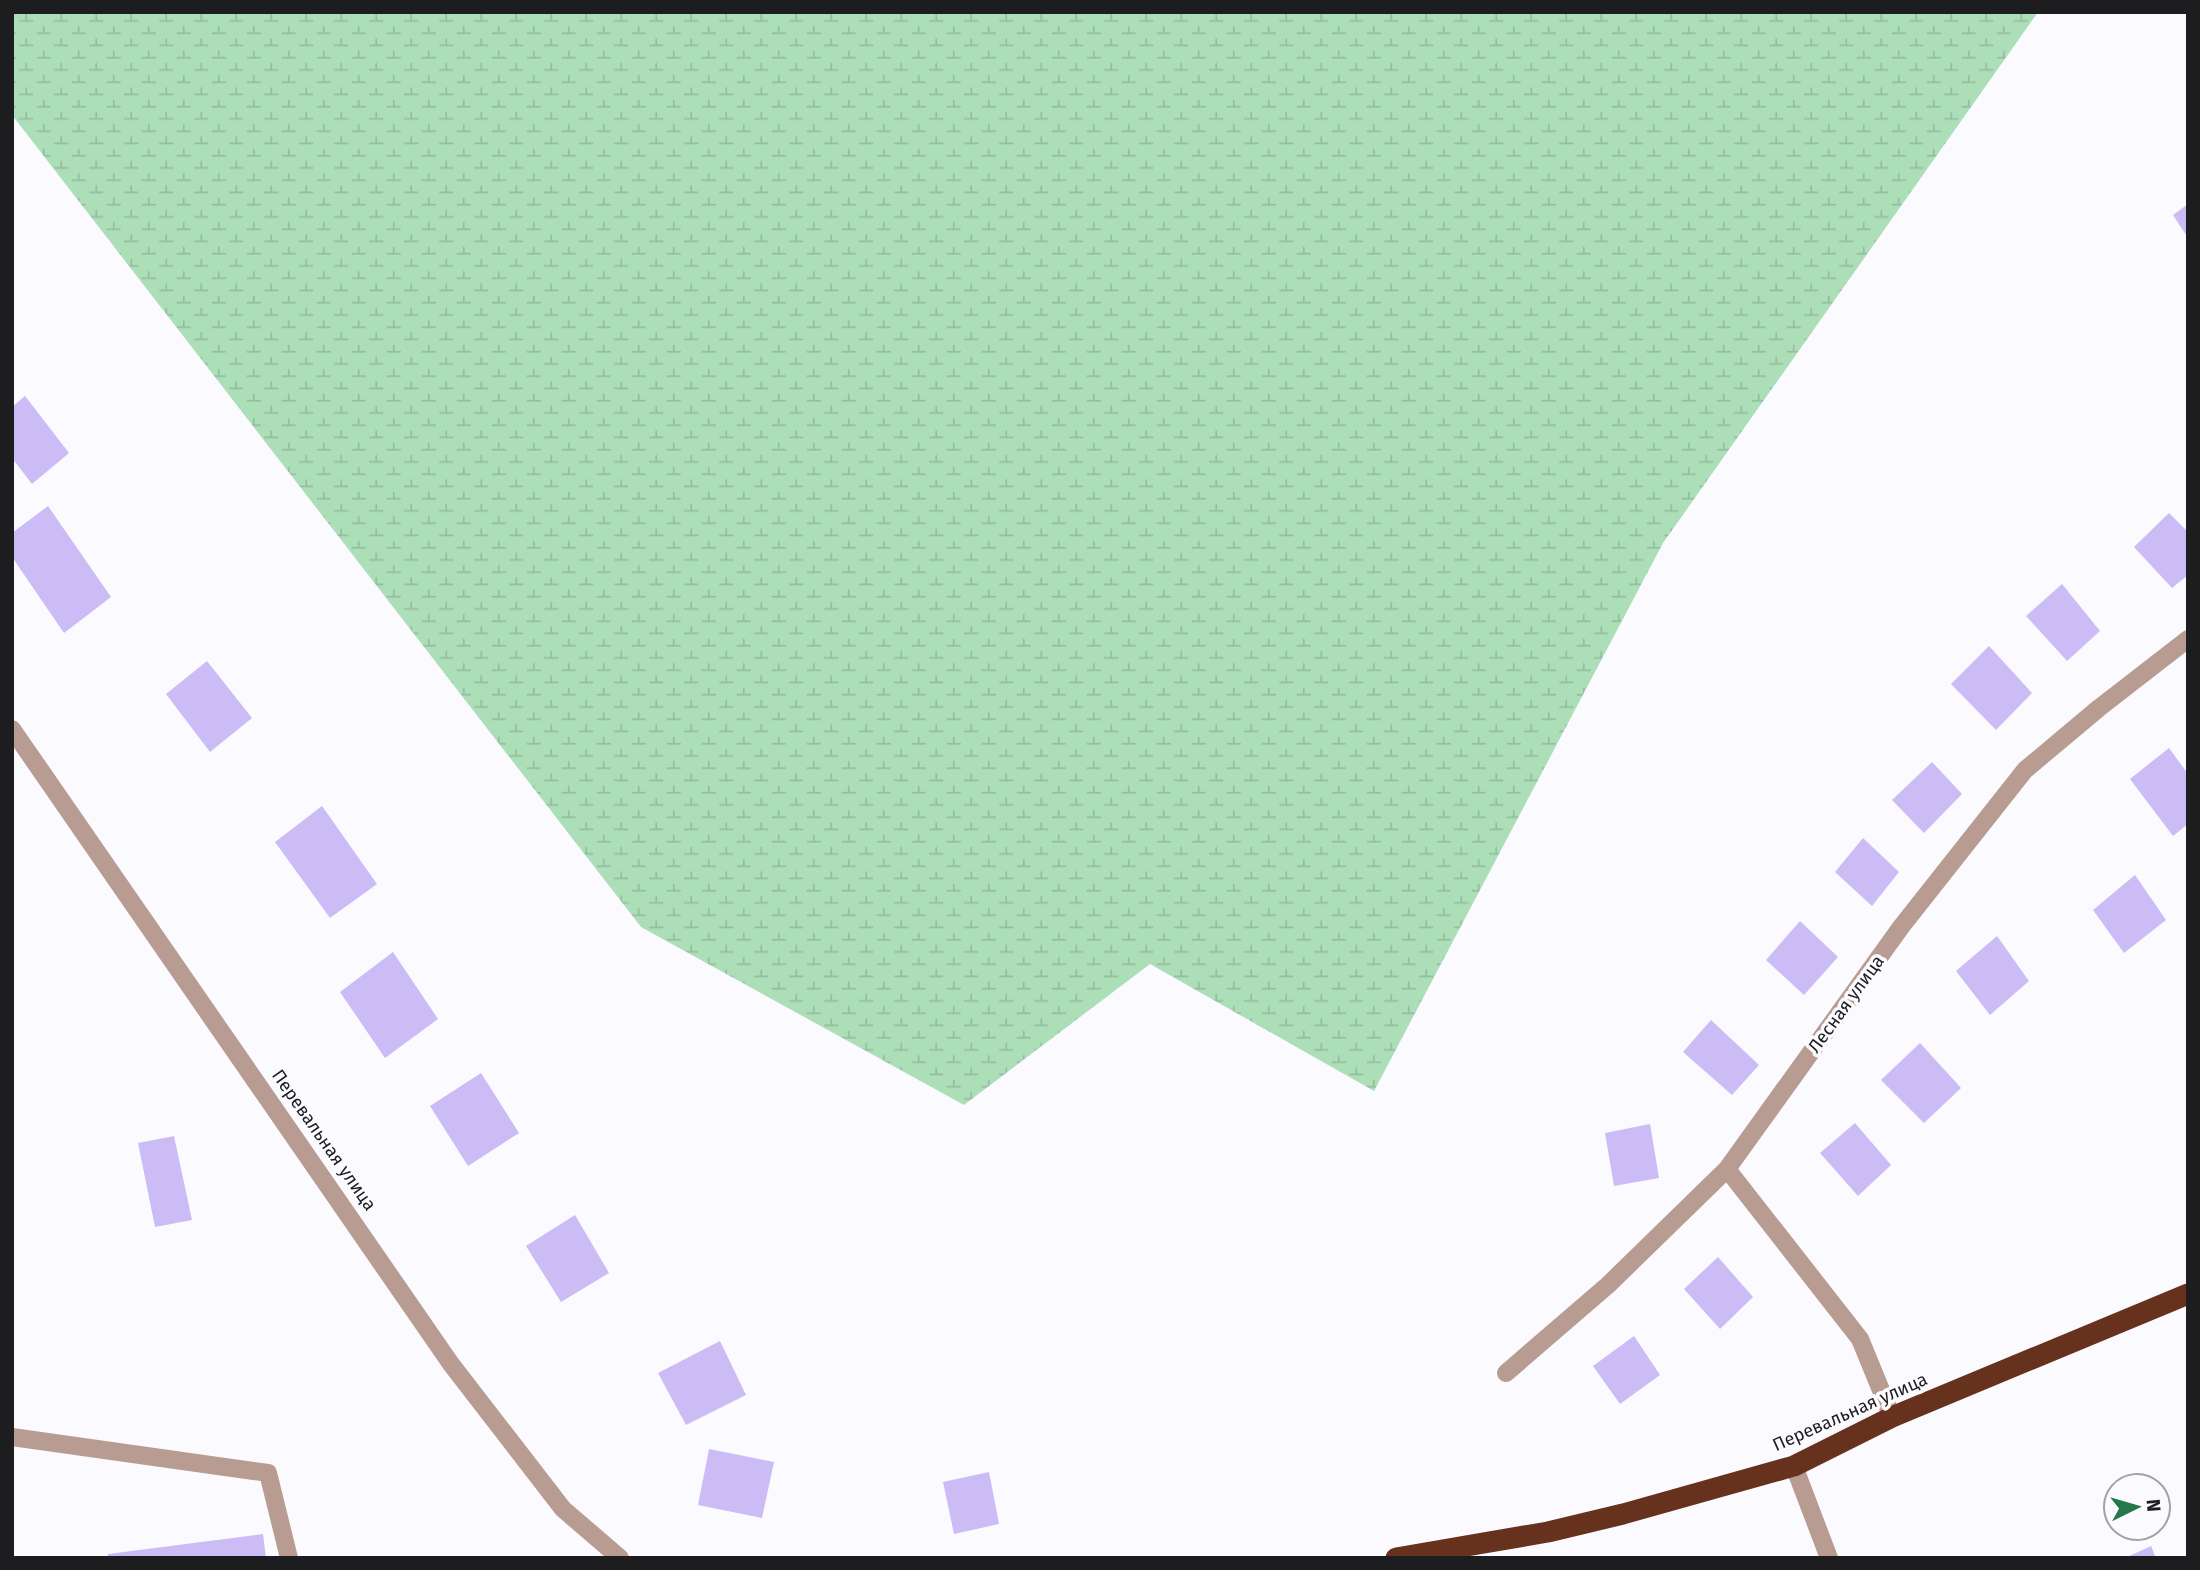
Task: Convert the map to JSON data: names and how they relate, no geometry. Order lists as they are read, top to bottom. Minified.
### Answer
{"streets":{"highway":["Перевальная улица"],"street":["Лесная улица"]},"north":"right"}
